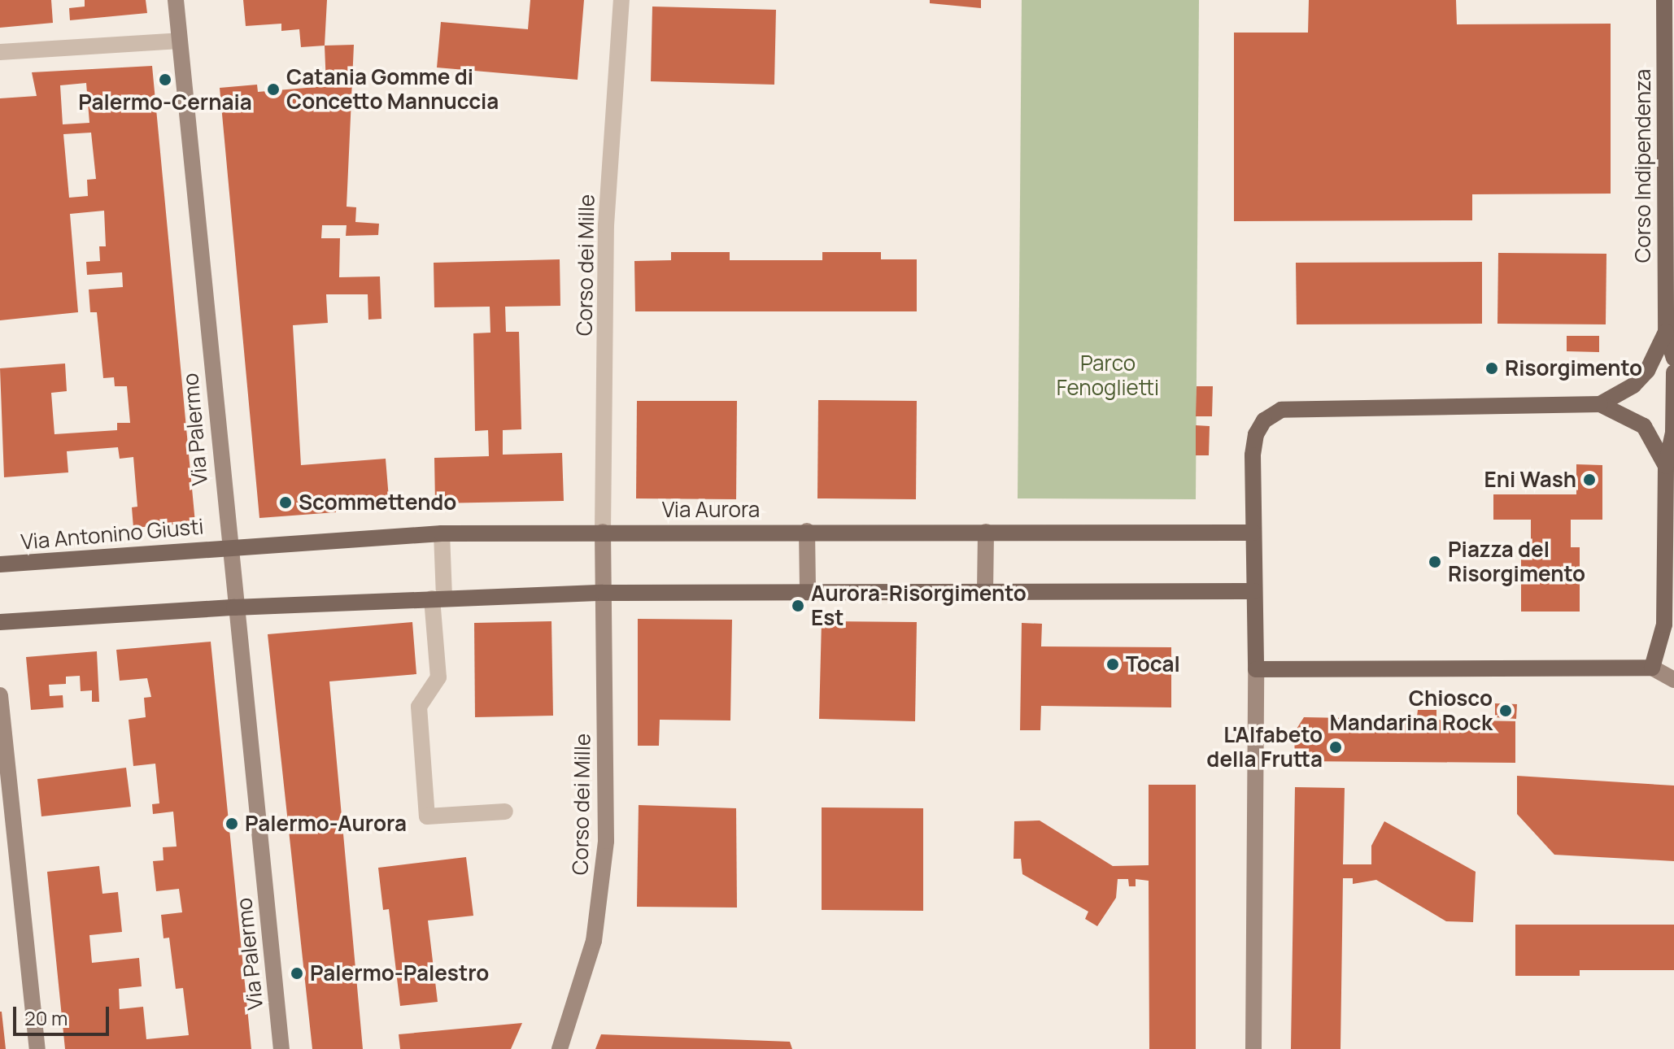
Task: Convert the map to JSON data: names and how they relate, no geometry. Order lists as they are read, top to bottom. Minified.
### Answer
{"streets":{"main road":["Corso Indipendenza","Corso dei Mille","Via Palermo","Via Aurora","Via Antonino Giusti"]},"crossings":[["Corso dei Mille","Via Aurora"],["Via Palermo","Via Aurora"],["Via Palermo","Via Antonino Giusti"],["Via Aurora","Via Antonino Giusti"]],"parks":["Parco Fenoglietti"],"places":["Palermo-Cernaia","Catania Gomme di Concetto Mannuccia","Risorgimento","Eni Wash","Scommettendo","Piazza del Risorgimento","Aurora-Risorgimento Est","Tocal","Chiosco Mandarina Rock","L'Alfabeto della Frutta","Palermo-Aurora","Palermo-Palestro"],"scale_bar":"20 m"}
